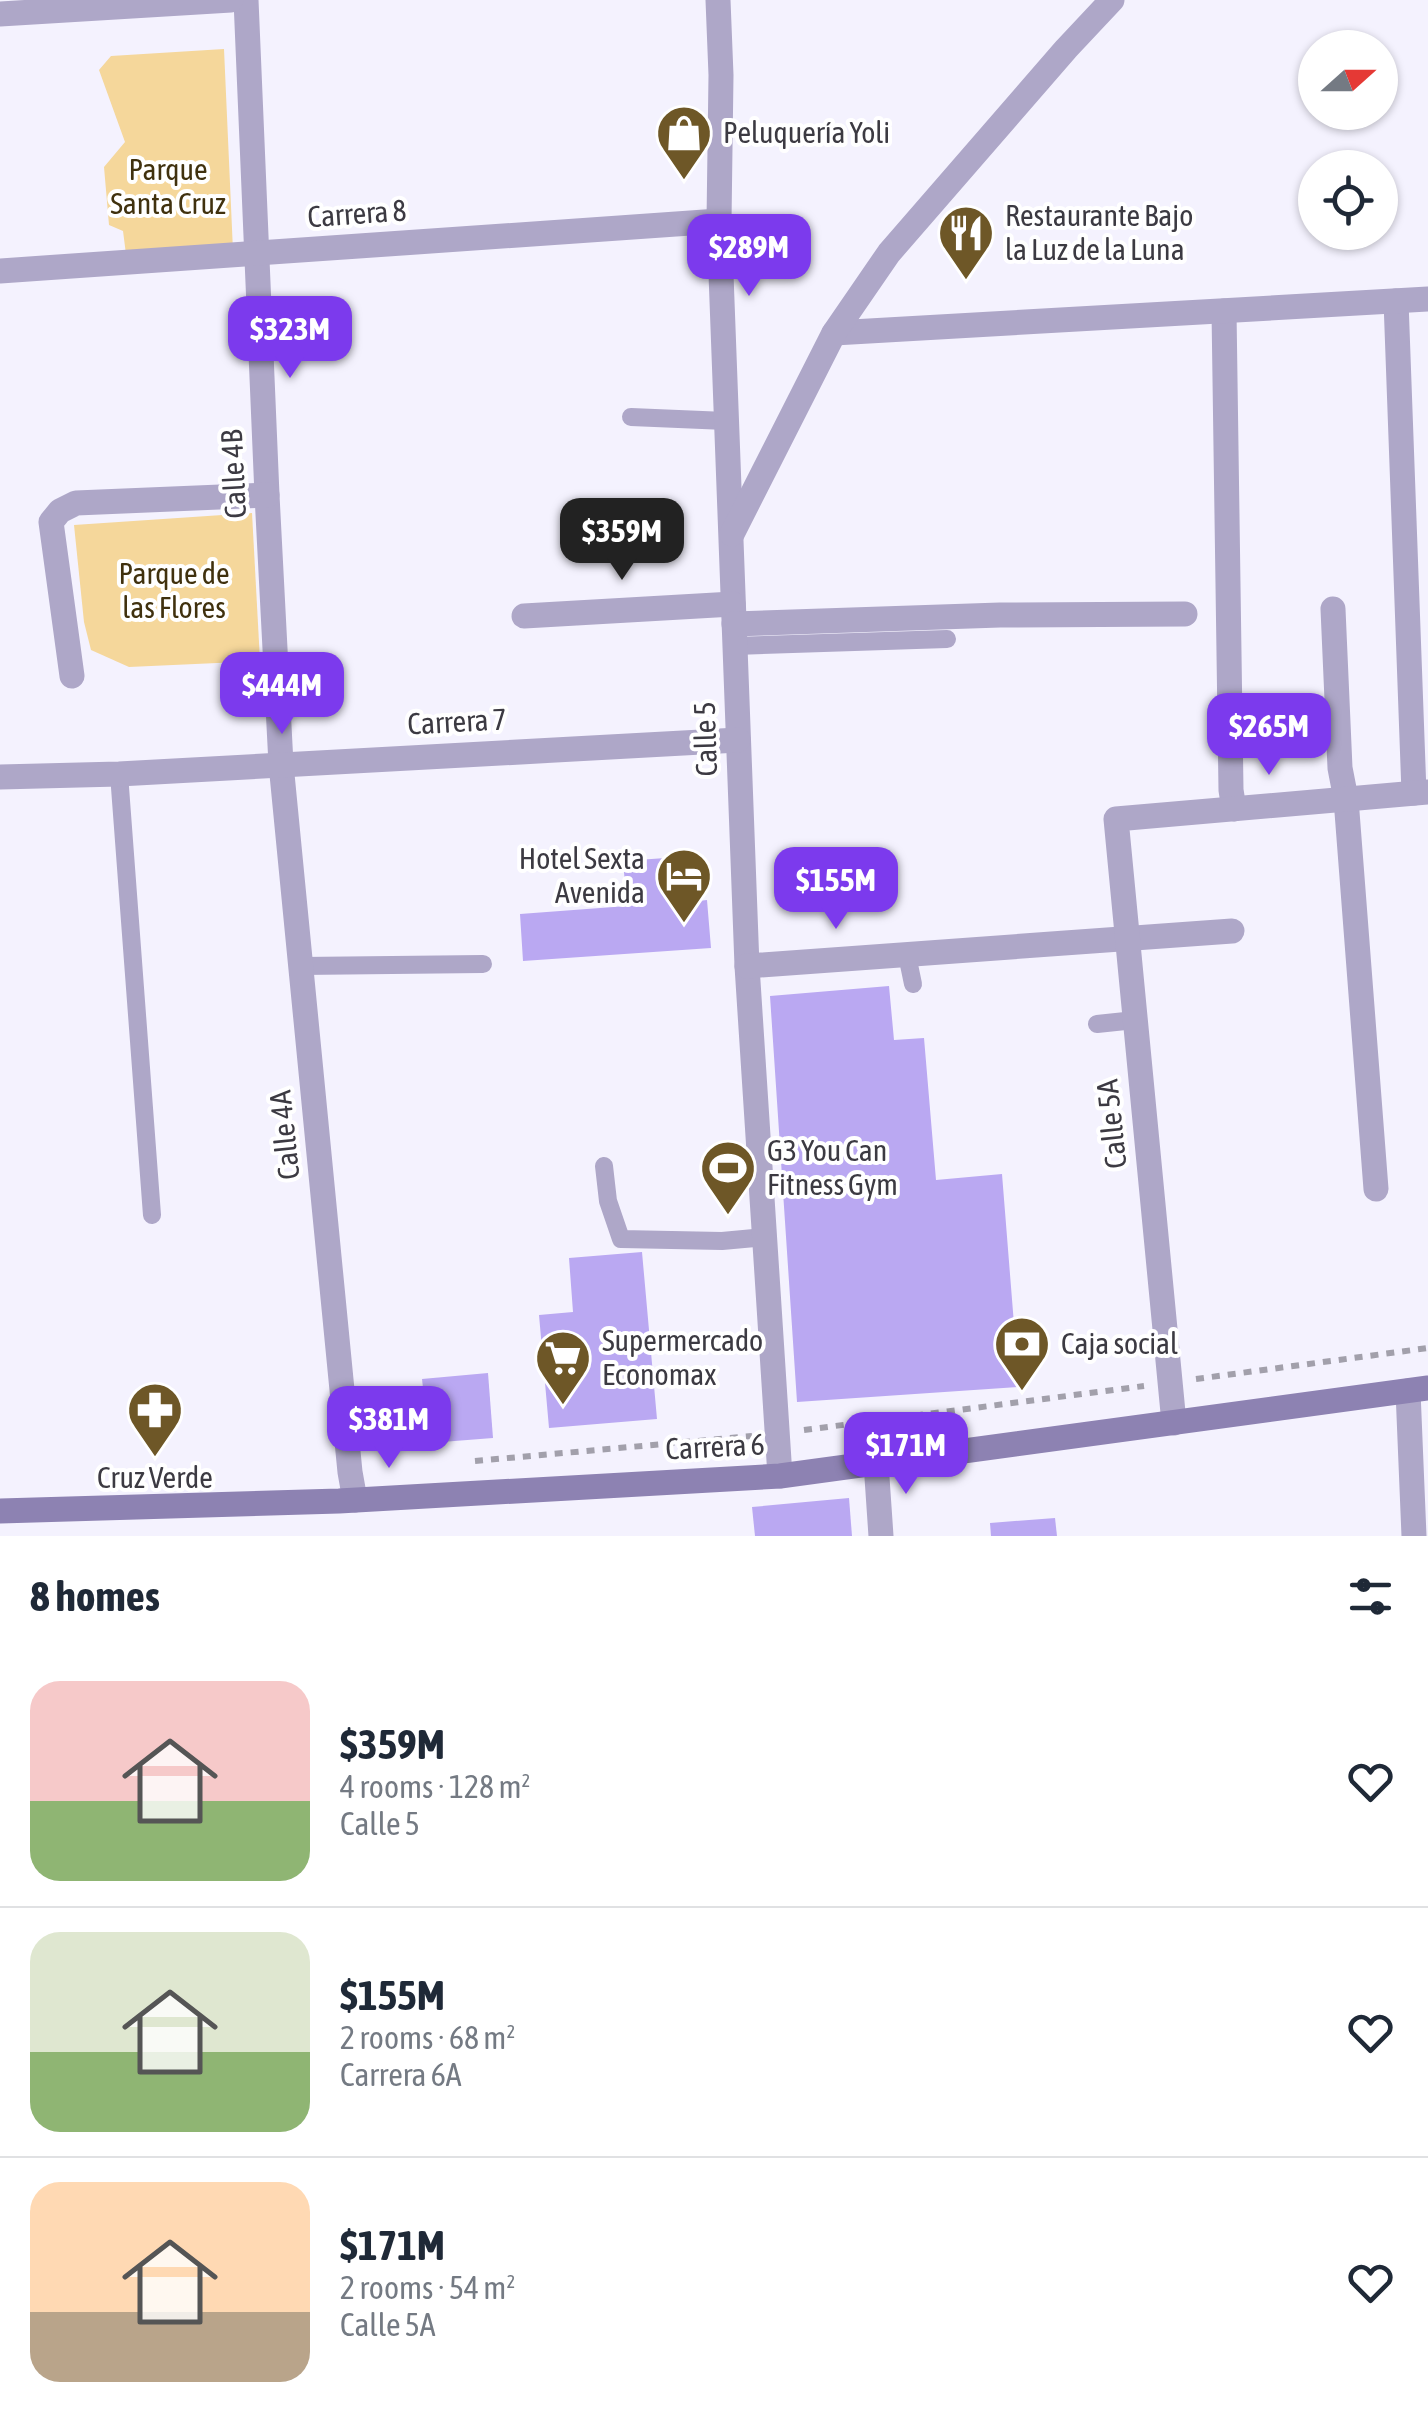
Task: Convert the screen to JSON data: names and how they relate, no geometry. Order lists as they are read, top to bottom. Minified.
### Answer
{"streets":{"main road":["Carrera 6"],"street":["Carrera 8","Calle 4B","Carrera 7","Calle 5","Calle 5A","Calle 4A"]},"crossings":[["Carrera 8","Calle 4B"],["Carrera 8","Calle 5"],["Calle 4B","Carrera 7"],["Calle 4B","Calle 4A"],["Carrera 7","Calle 5"],["Carrera 7","Calle 4A"],["Calle 5","Carrera 6"],["Calle 5A","Carrera 6"],["Calle 4A","Carrera 6"]],"parks":["Parque Santa Cruz","Parque de las Flores"],"places":{"shop":["Peluquería Yoli"],"restaurant":["Restaurante Bajo la Luz de la Luna"],"hotel":["Hotel Sexta Avenida"],"sports":["G3 You Can Fitness Gym"],"bank":["Caja social"],"supermarket":["Supermercado Economax"],"pharmacy":["Cruz Verde"]},"north":"right","page":{"price":["$289M","$323M","$359M","$444M","$265M","$155M","$381M","$171M"],"heading":"8 homes","list":[{"name":"$359M","note":"4 rooms · 128 m² · Calle 5"},{"name":"$155M","note":"2 rooms · 68 m² · Carrera 6A"},{"name":"$171M","note":"2 rooms · 54 m² · Calle 5A"}]}}
